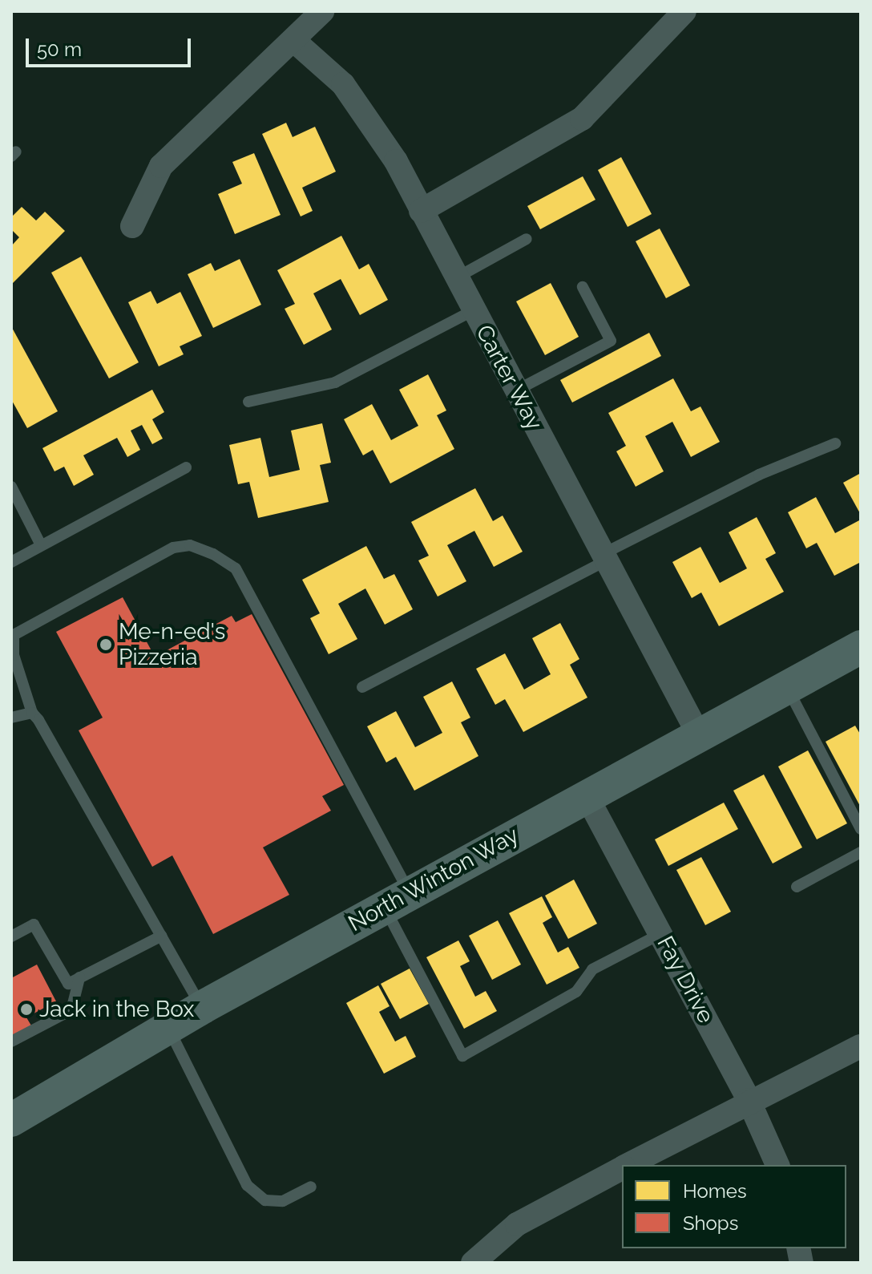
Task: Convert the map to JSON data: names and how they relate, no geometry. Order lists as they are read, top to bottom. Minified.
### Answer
{"streets":{"main road":["North Winton Way"],"street":["Carter Way","Fay Drive"]},"crossings":[["Carter Way","North Winton Way"],["North Winton Way","Fay Drive"]],"places":["Me-n-ed's Pizzeria","Jack in the Box"],"legend":["Homes","Shops"],"scale_bar":"50 m"}
